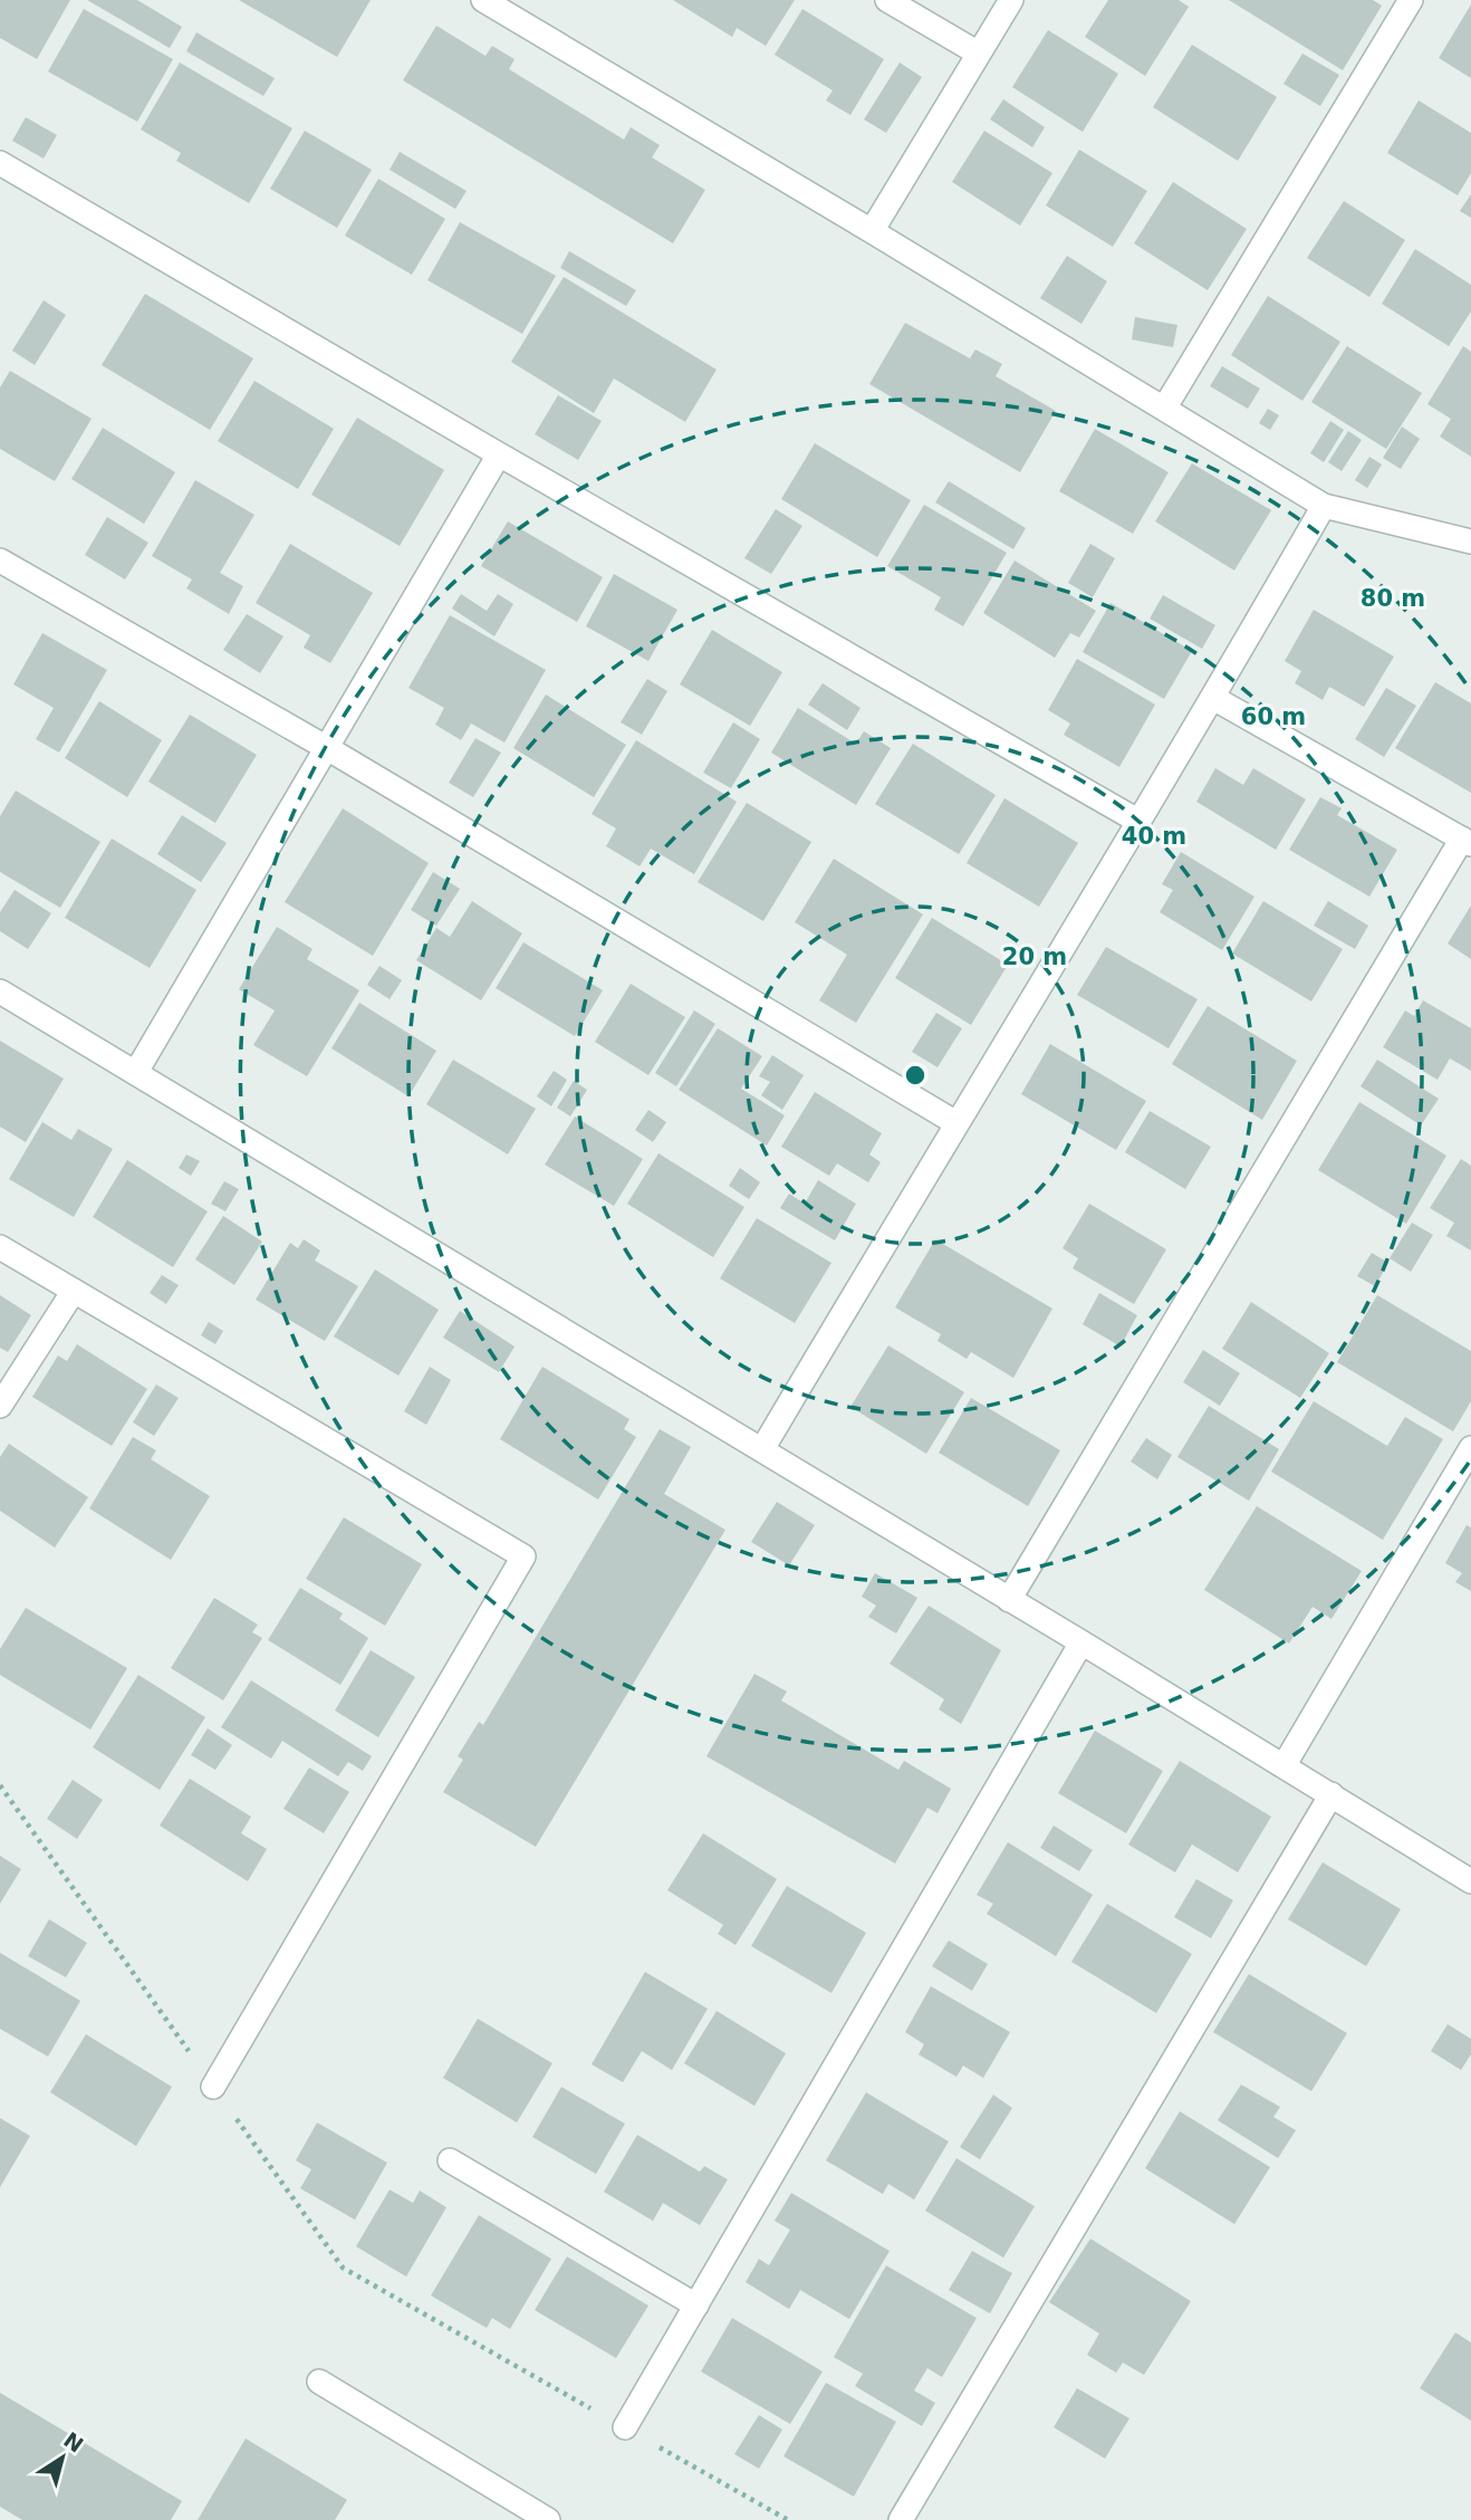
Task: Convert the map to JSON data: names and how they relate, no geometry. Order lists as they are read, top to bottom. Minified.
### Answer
{"north":"top right","rings":["80 m","60 m","40 m","20 m"]}
